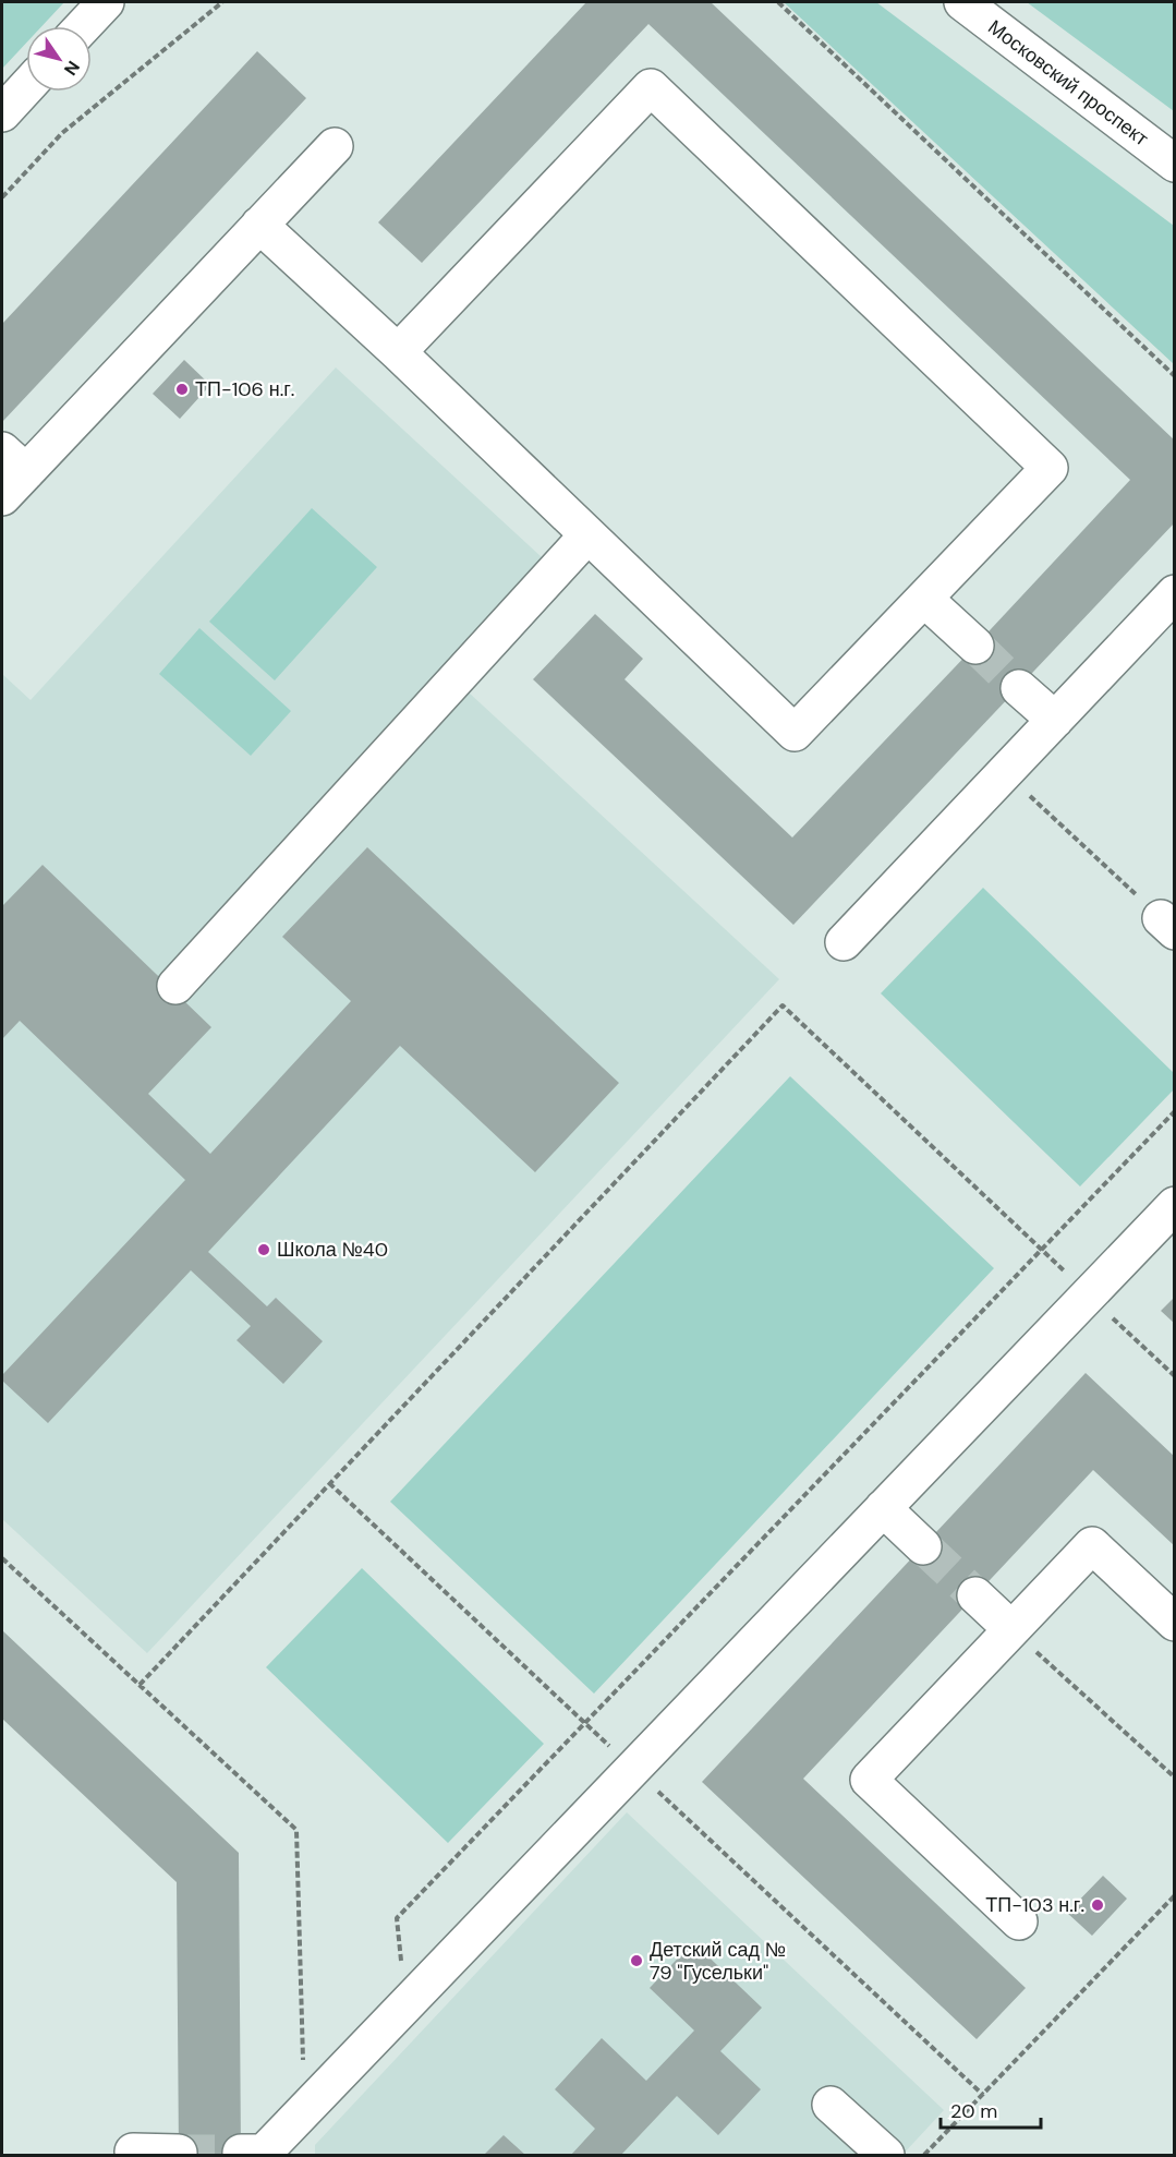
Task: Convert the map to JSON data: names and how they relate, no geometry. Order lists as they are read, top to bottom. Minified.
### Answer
{"streets":{"street":["Московский проспект"]},"places":["ТП-106 н.г.","Школа №40","ТП-103 н.г.","Детский сад № 79 \"Гусельки\""],"scale_bar":"20 m","north":"bottom right"}
